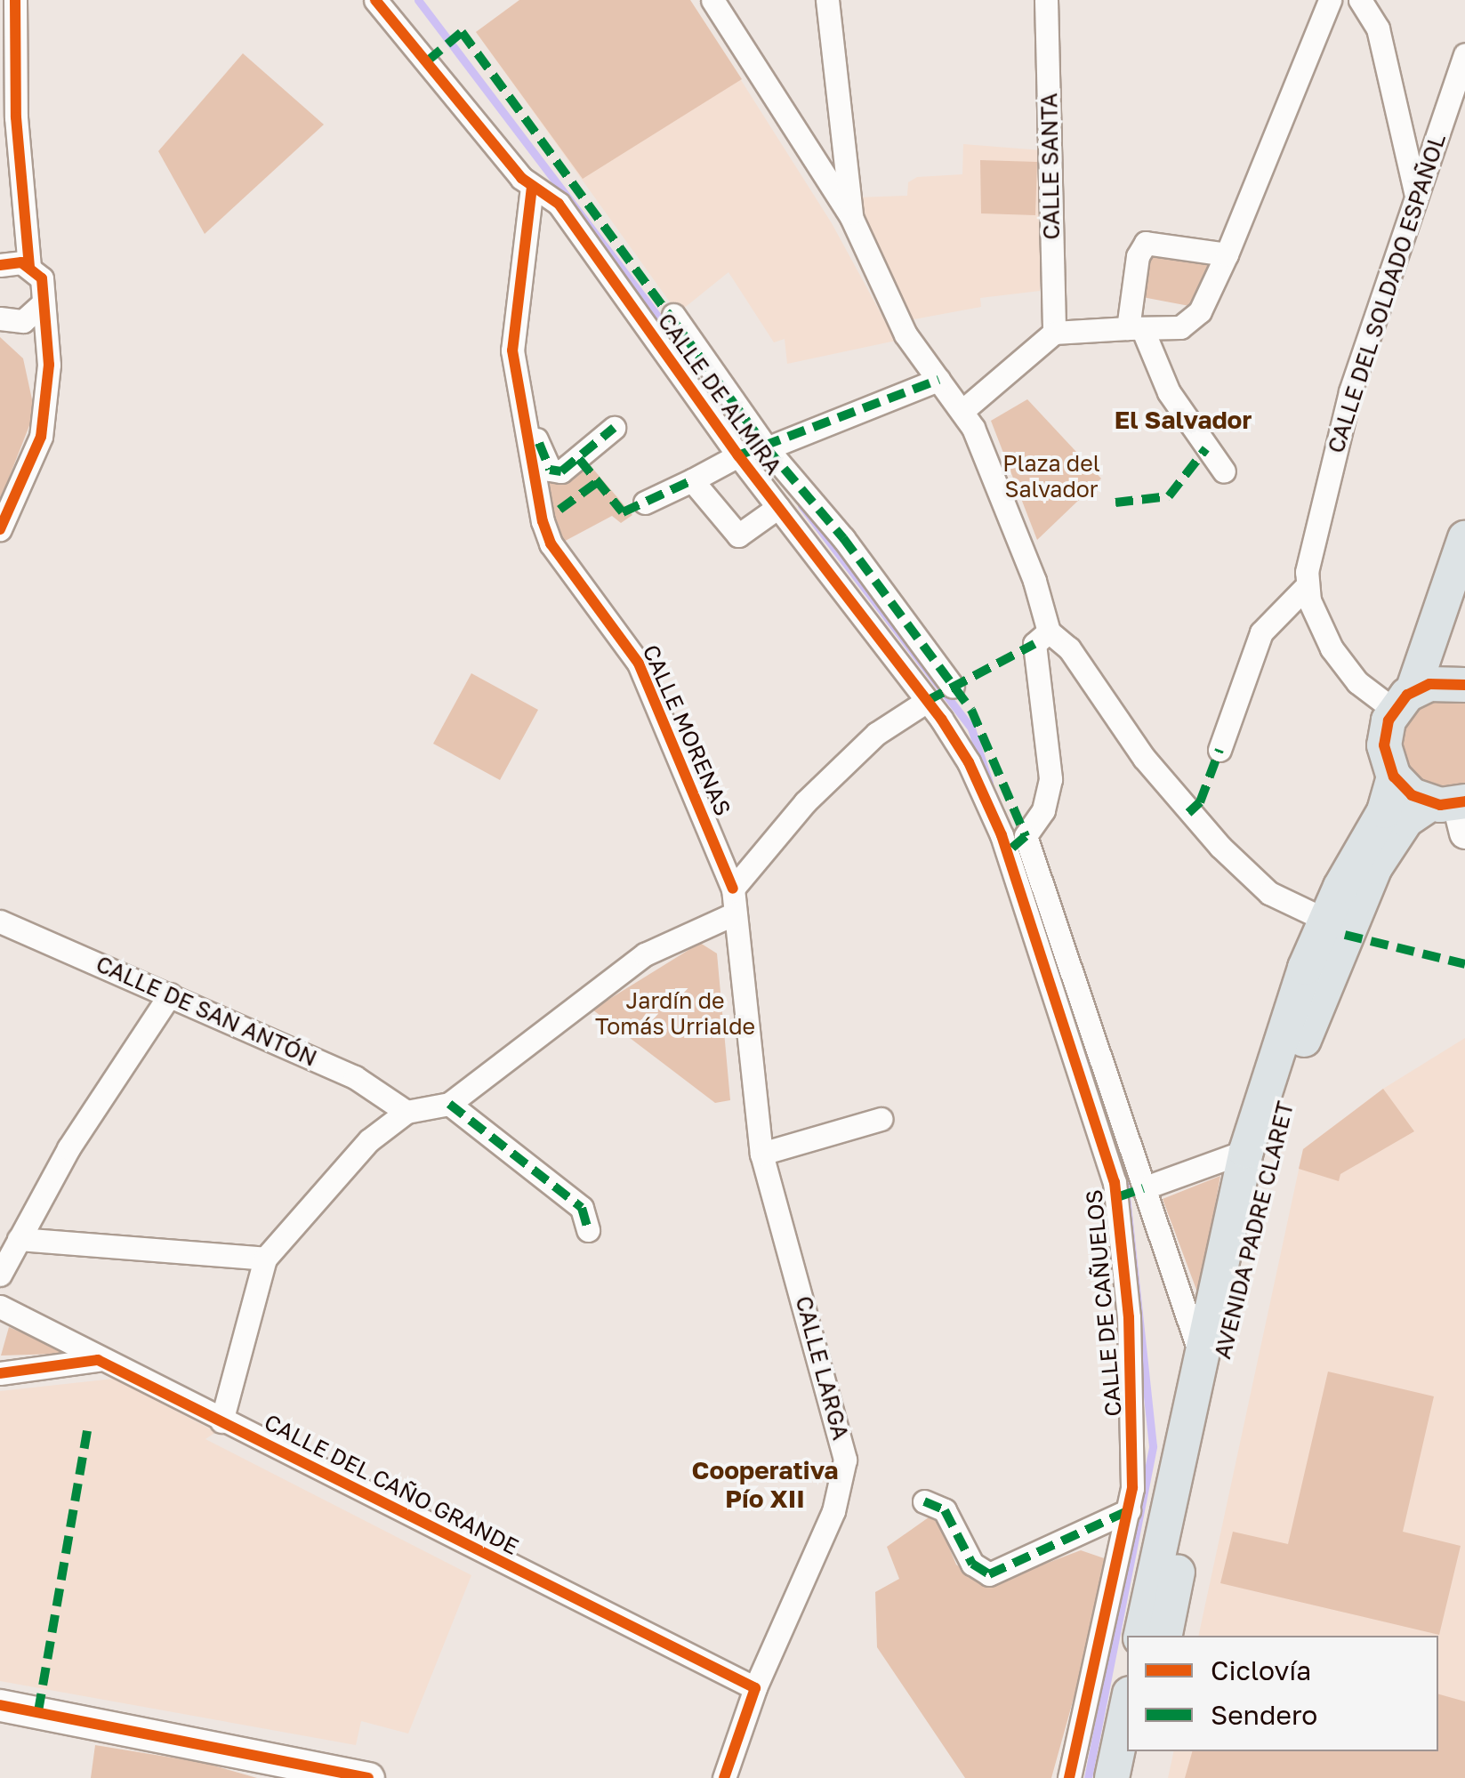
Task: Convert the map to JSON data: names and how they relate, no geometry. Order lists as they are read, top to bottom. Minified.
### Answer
{"streets":{"main road":["AVENIDA PADRE CLARET"],"street":["CALLE SANTA","CALLE DEL SOLDADO ESPAÑOL","CALLE DE ALMIRA","CALLE MORENAS","CALLE DE SAN ANTÓN","CALLE DE CAÑUELOS","CALLE LARGA","CALLE DEL CAÑO GRANDE"]},"crossings":[["CALLE DE ALMIRA","CALLE MORENAS"],["CALLE DE ALMIRA","CALLE DE CAÑUELOS"],["CALLE MORENAS","CALLE LARGA"],["CALLE LARGA","CALLE DEL CAÑO GRANDE"]],"districts":["El Salvador","Cooperativa Pío XII"],"parks":["Plaza del Salvador","Jardín de Tomás Urrialde"],"legend":["Ciclovía","Sendero"]}
